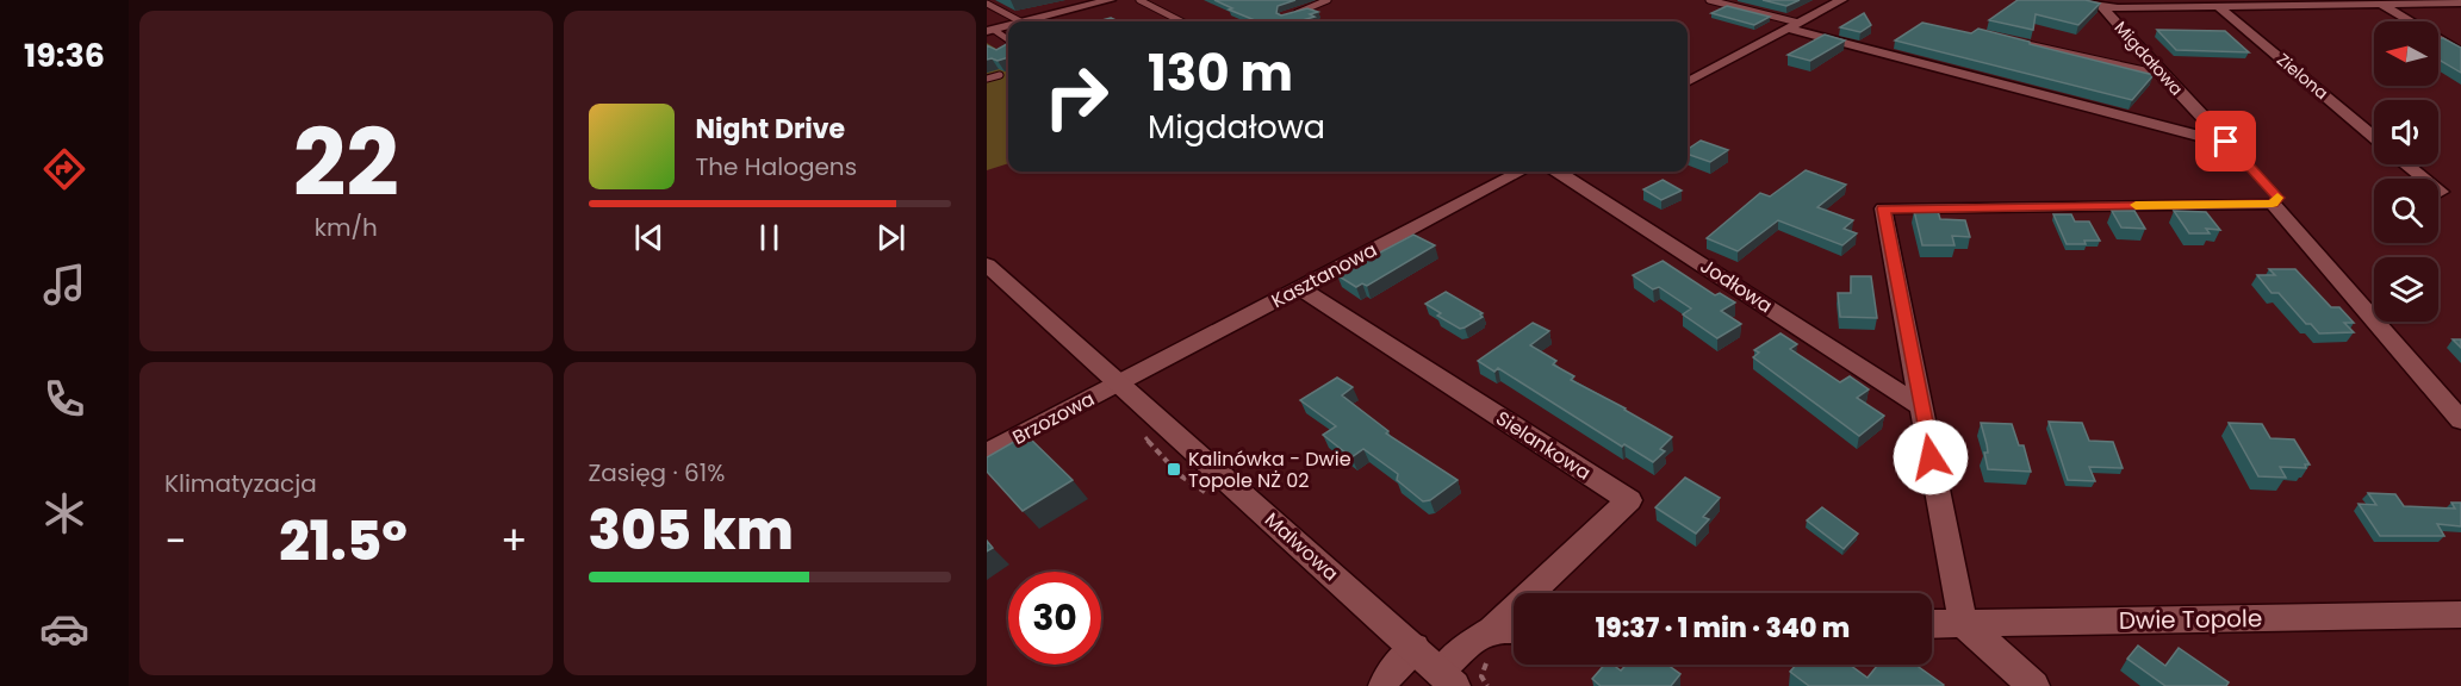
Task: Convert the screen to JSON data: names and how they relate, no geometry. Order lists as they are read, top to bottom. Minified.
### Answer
{"streets":{"street":["Migdałowa","Zielona","Kasztanowa","Jodłowa","Brzozowa","Sielankowa","Malwowa","Dwie Topole"]},"crossings":[["Kasztanowa","Brzozowa"],["Kasztanowa","Sielankowa"],["Kasztanowa","Malwowa"],["Brzozowa","Malwowa"]],"places":{"transit":["Kalinówka - Dwie Topole NŻ 02"]},"north":"left","page":{"tabs":"19:36","tile":[["22","km/h"],"Klimatyzacja",["Zasięg · 61%","305 km"]],"turn":["130 m","Migdałowa"],"song":["Night Drive","The Halogens"],"heat":["−","21.5°","+"],"limit":"30","trip":"19:37 · 1 min · 340 m"}}
